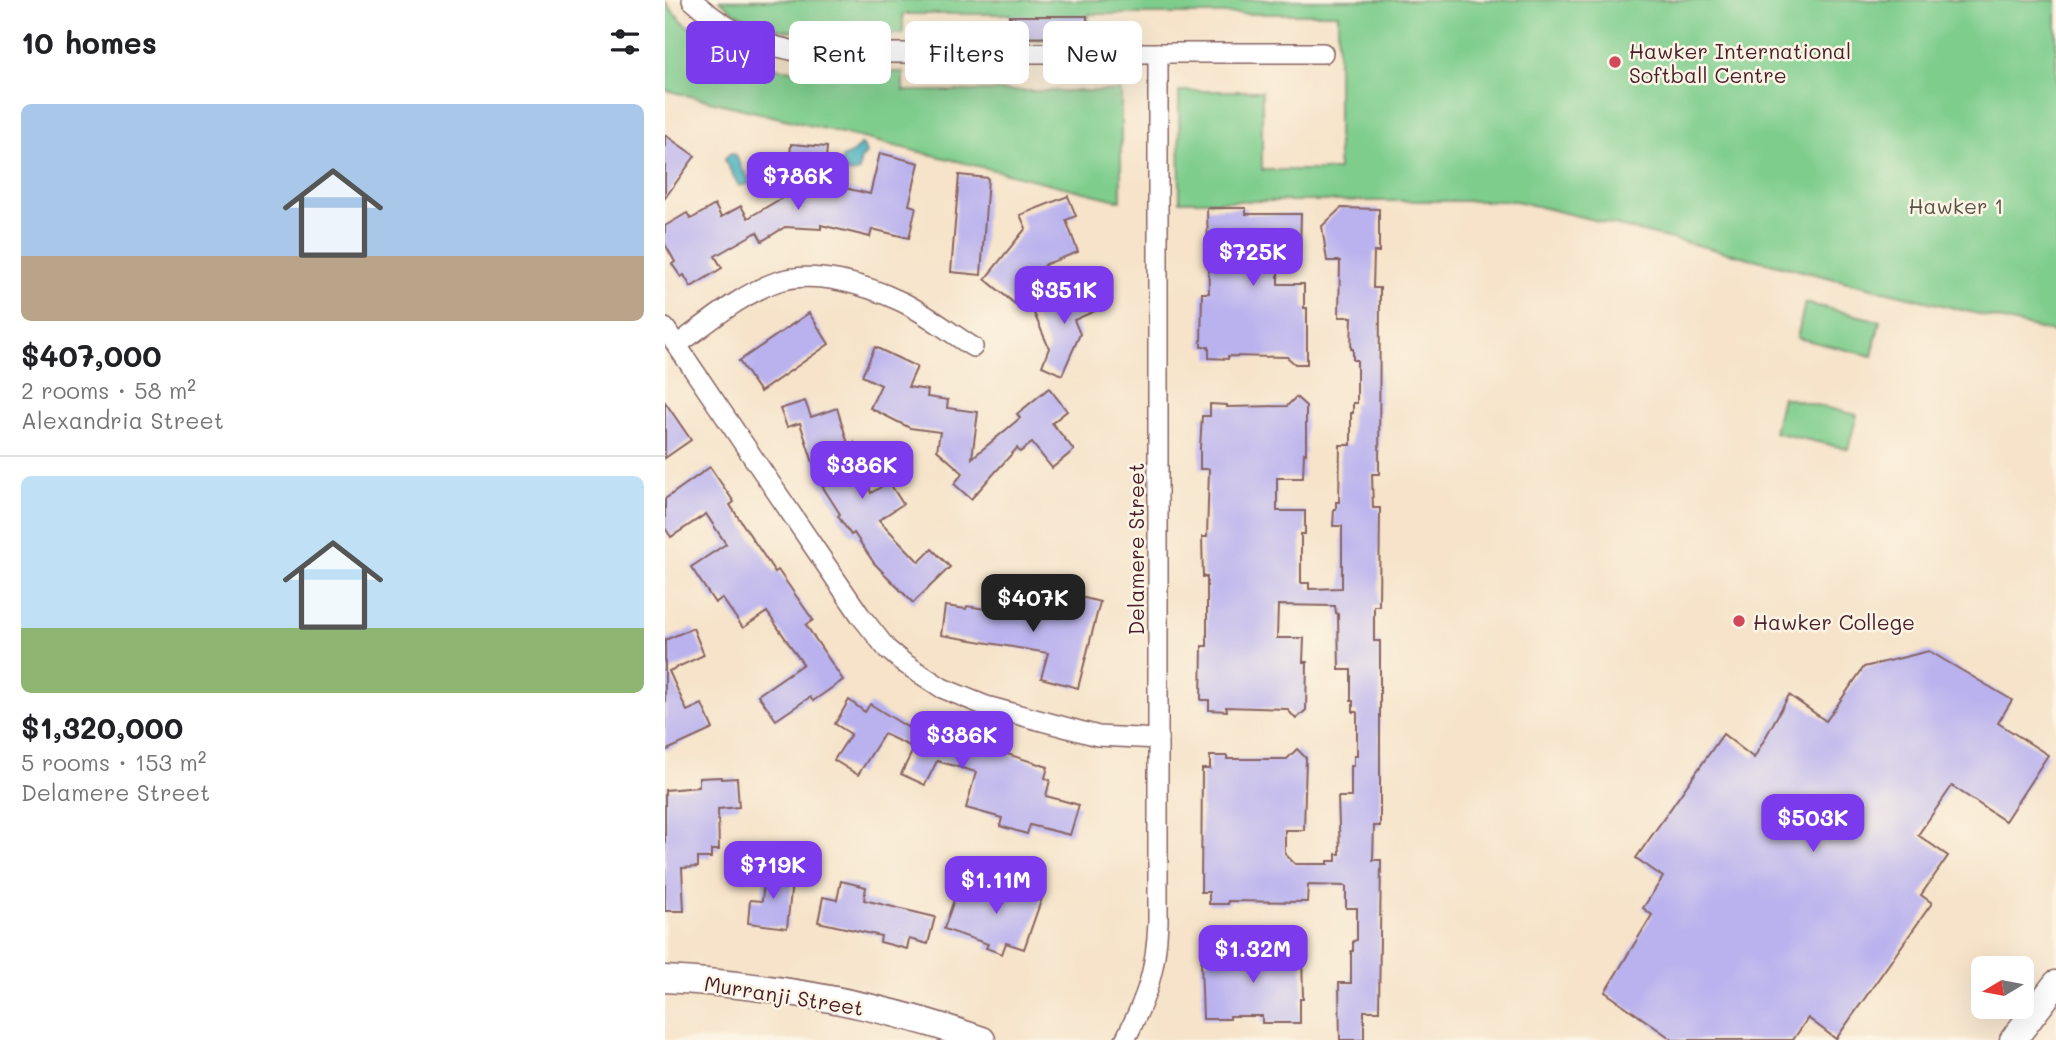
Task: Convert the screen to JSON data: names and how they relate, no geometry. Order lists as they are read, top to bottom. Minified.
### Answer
{"streets":{"street":["Delamere Street","Murranji Street"]},"parks":["Hawker 1"],"places":["Hawker International Softball Centre","Hawker College"],"north":"left","page":{"heading":"10 homes","chip":["Buy","Rent","Filters","New"],"list":[{"name":"$407,000","note":"2 rooms · 58 m² · Alexandria Street"},{"name":"$1,320,000","note":"5 rooms · 153 m² · Delamere Street"}],"price":["$786K","$725K","$351K","$386K","$407K","$386K","$503K","$719K","$1.11M","$1.32M"]}}
